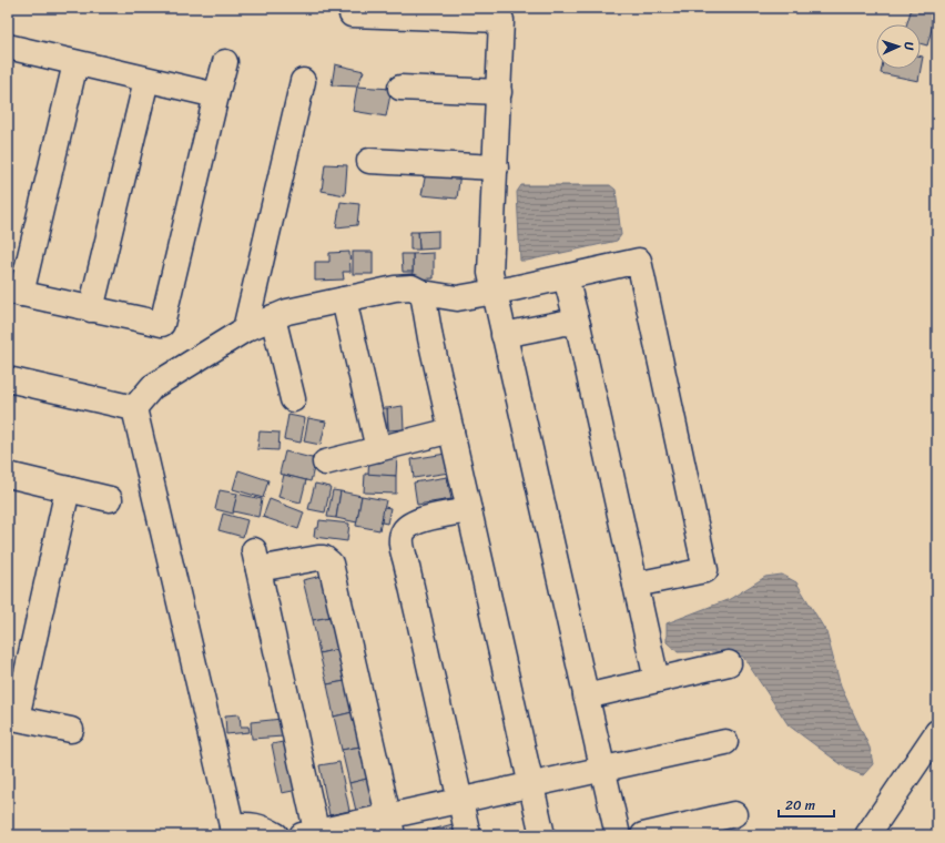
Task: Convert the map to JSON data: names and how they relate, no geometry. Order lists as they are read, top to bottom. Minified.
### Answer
{"scale_bar":"20 m","north":"right"}
